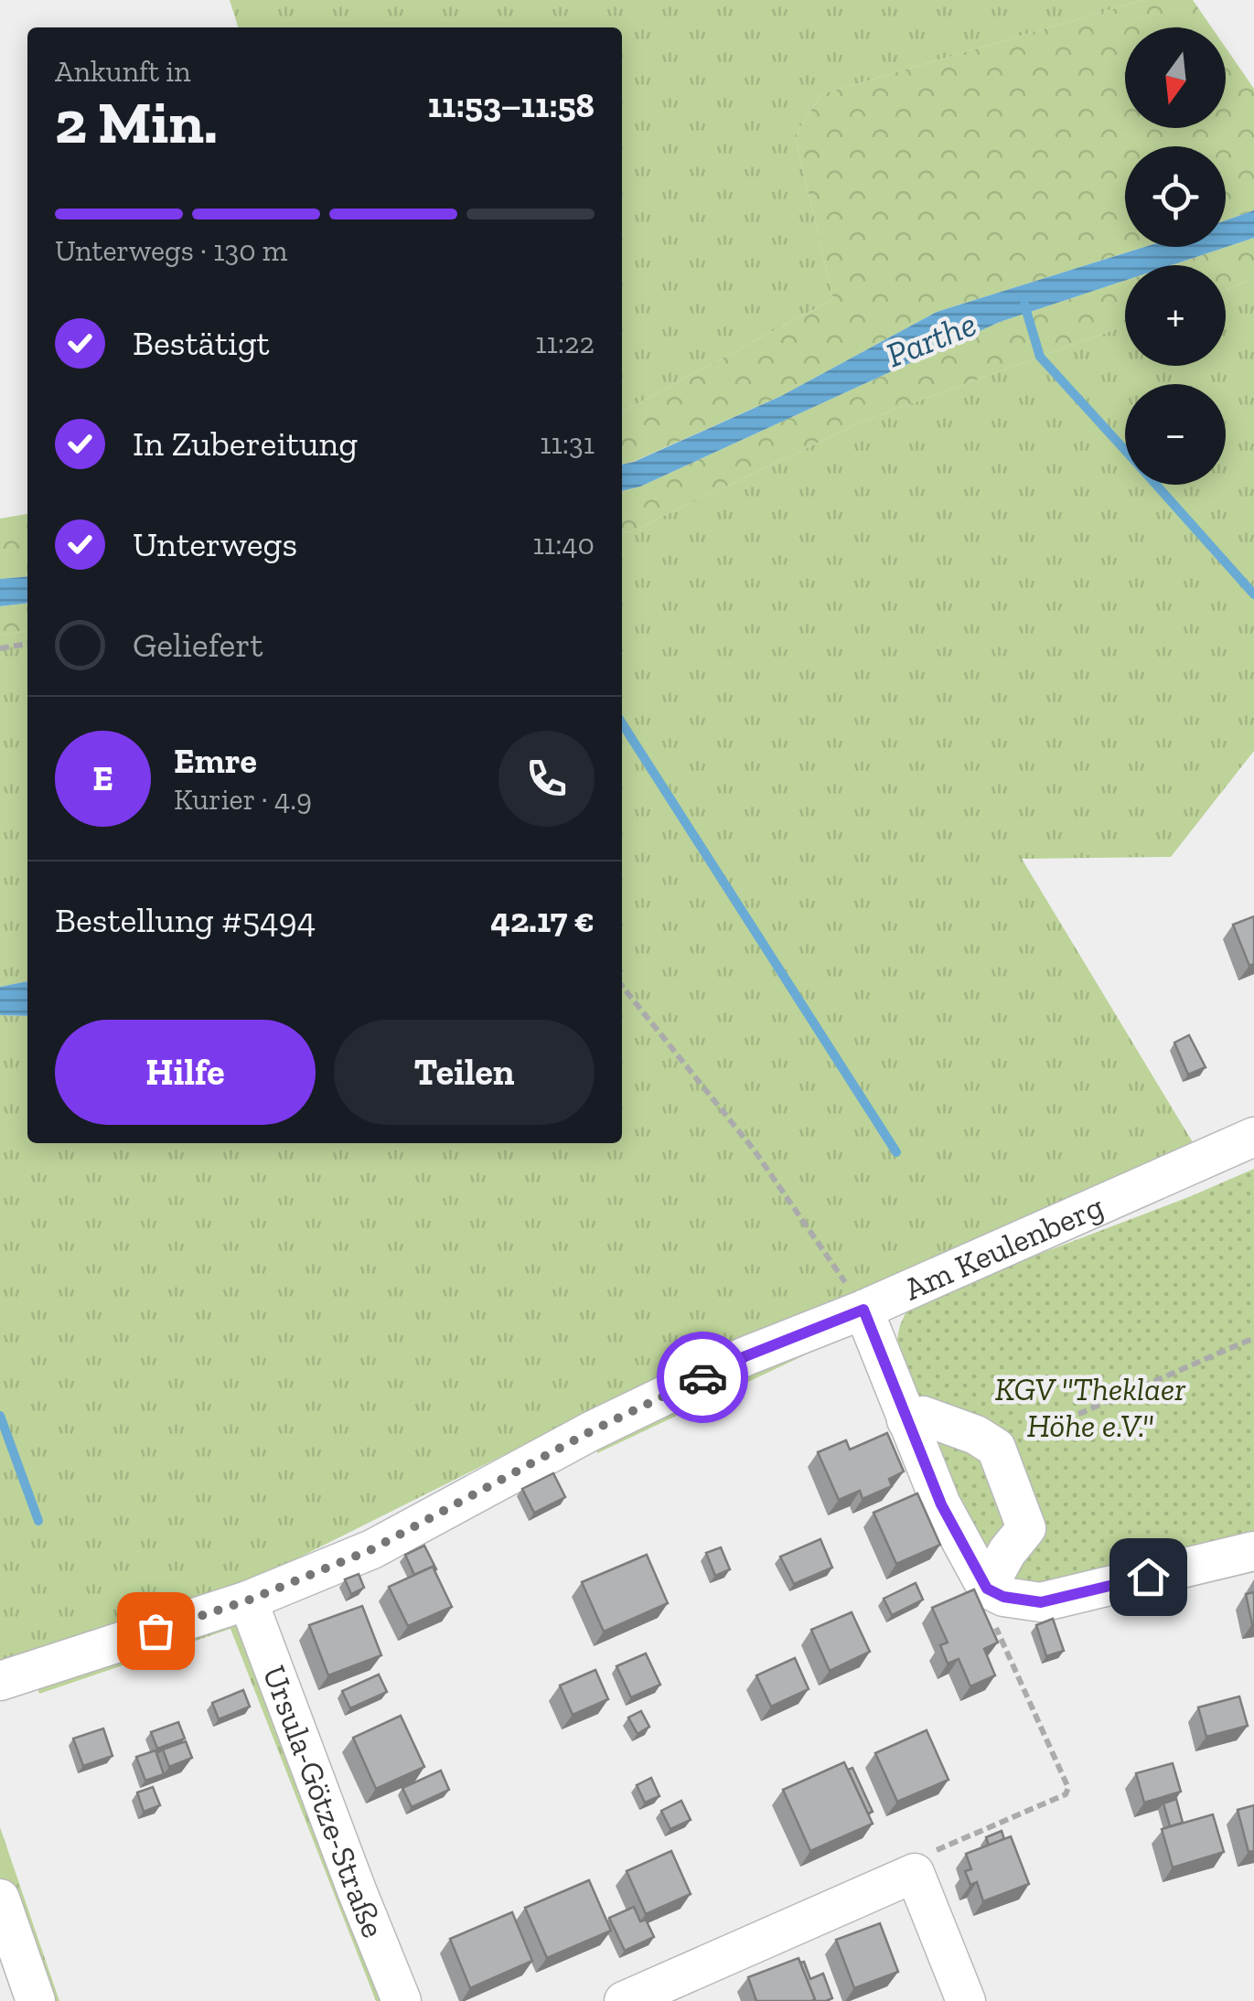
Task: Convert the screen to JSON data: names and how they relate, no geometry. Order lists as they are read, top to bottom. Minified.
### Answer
{"streets":{"street":["Am Keulenberg","Ursula-Götze-Straße"]},"crossings":[["Am Keulenberg","Ursula-Götze-Straße"]],"water":["Parthe"],"parks":["KGV \"Theklaer Höhe e.V.\""],"north":"bottom","page":{"map_buttons":["+","−"],"heading":["2 Min.","Ankunft in","11:53–11:58"],"panel":["Emre","Kurier · 4.9","Bestellung #5494","42.17 €"],"bar":"Unterwegs · 130 m","list":[["Bestätigt","11:22"],["In Zubereitung","11:31"],["Unterwegs","11:40"],"Geliefert"],"round":"E","buttons":["Hilfe","Teilen"]}}
